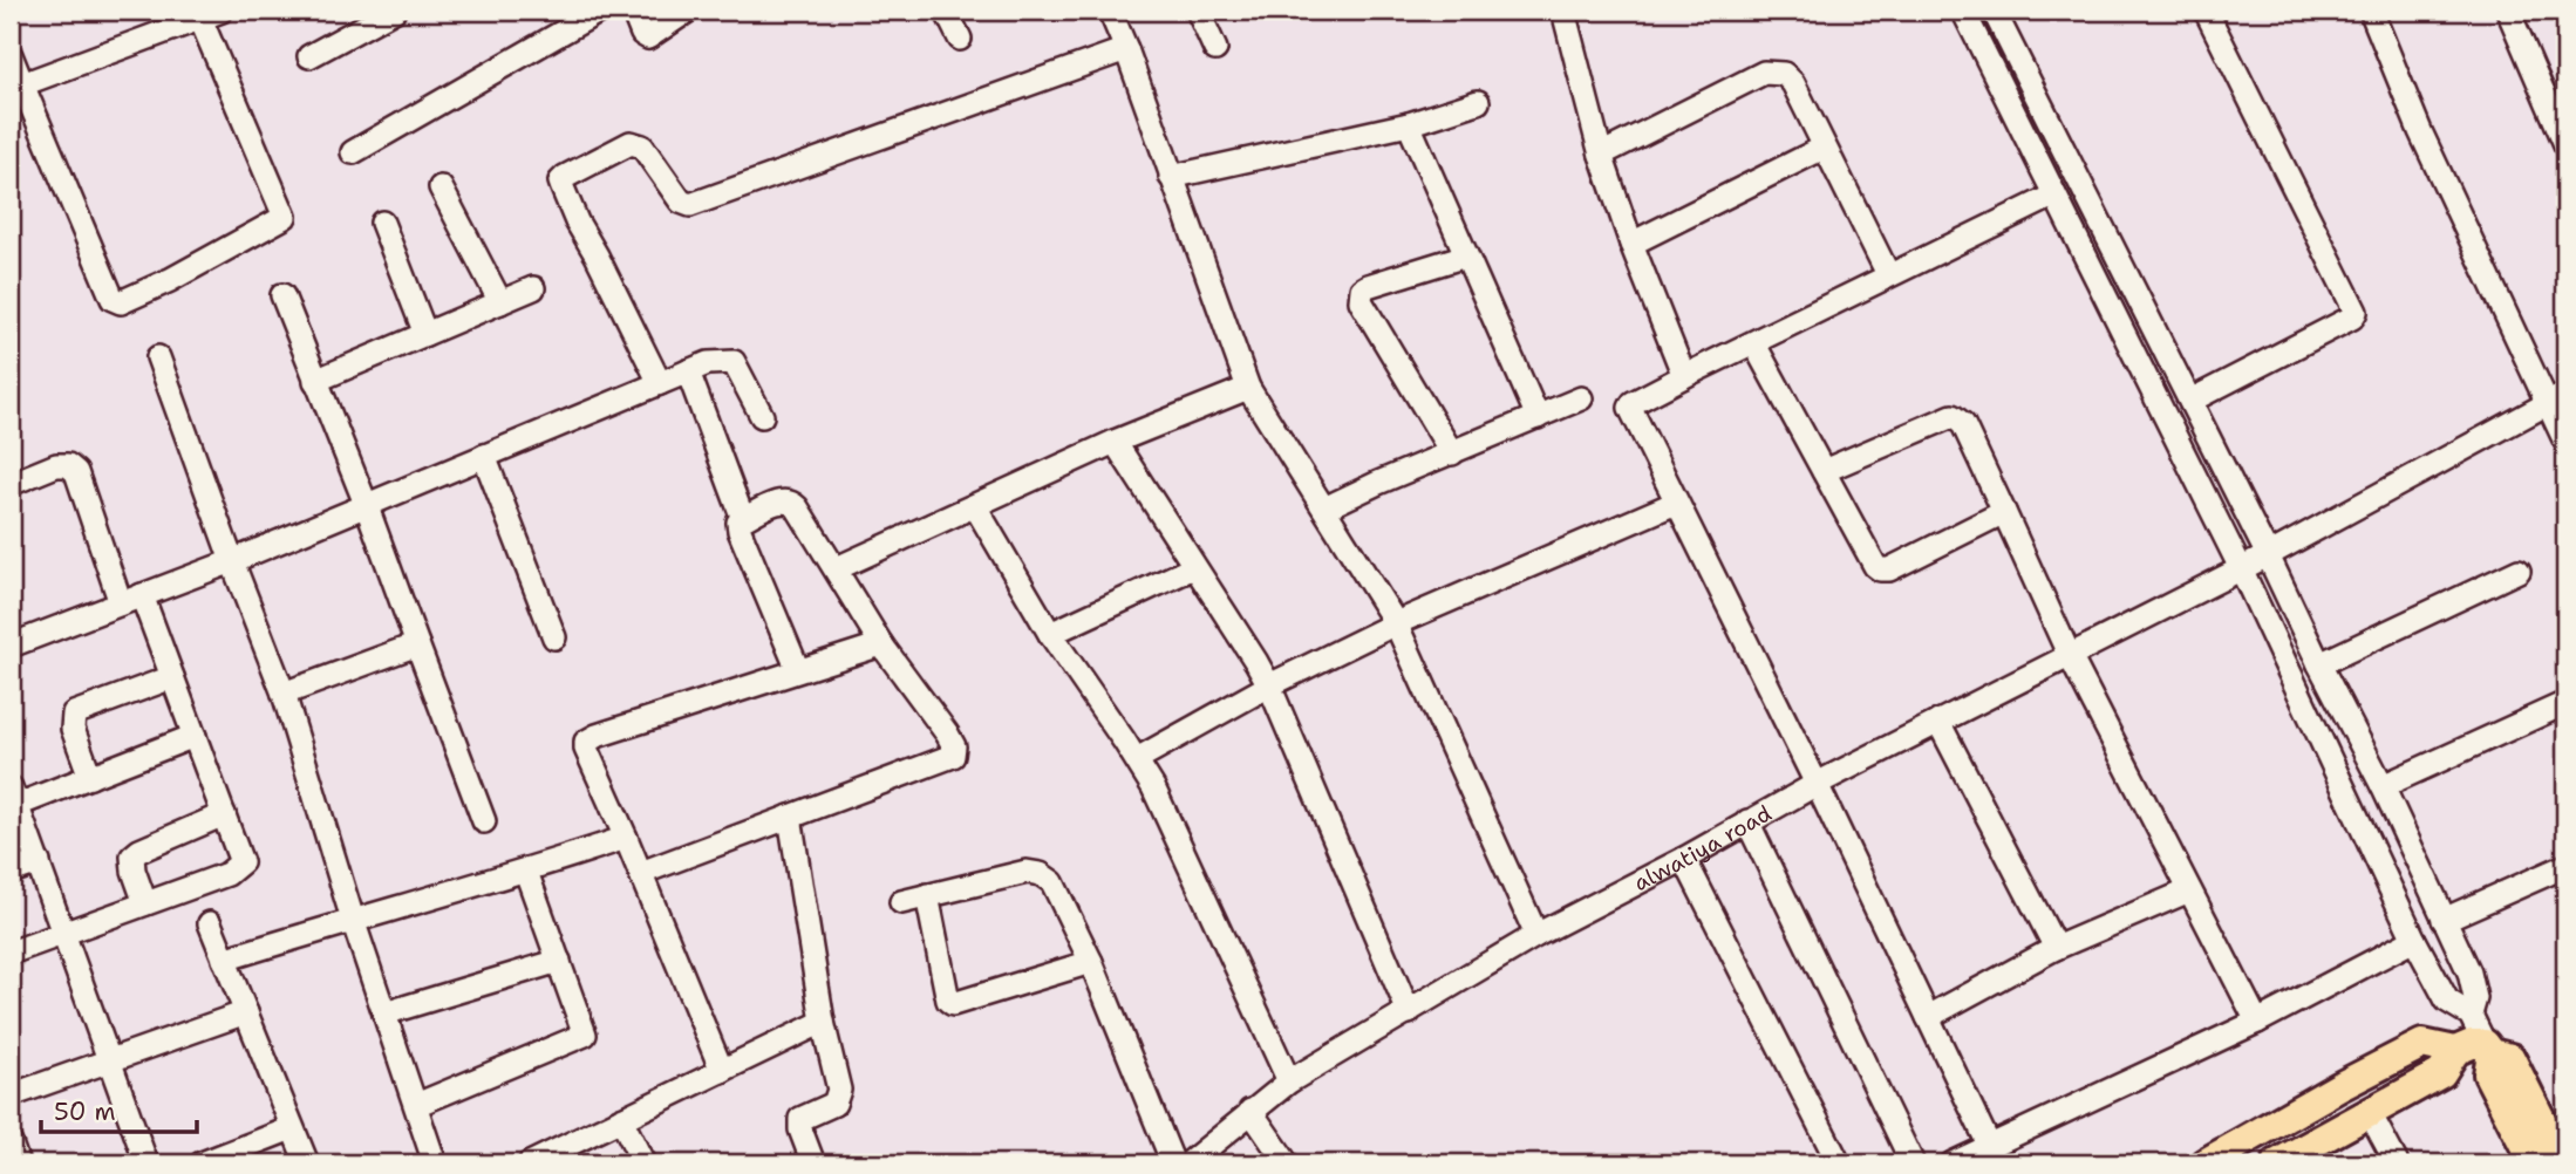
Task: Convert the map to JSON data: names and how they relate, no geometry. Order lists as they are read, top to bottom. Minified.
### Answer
{"streets":{"street":["alwatiya road"]},"scale_bar":"50 m"}
